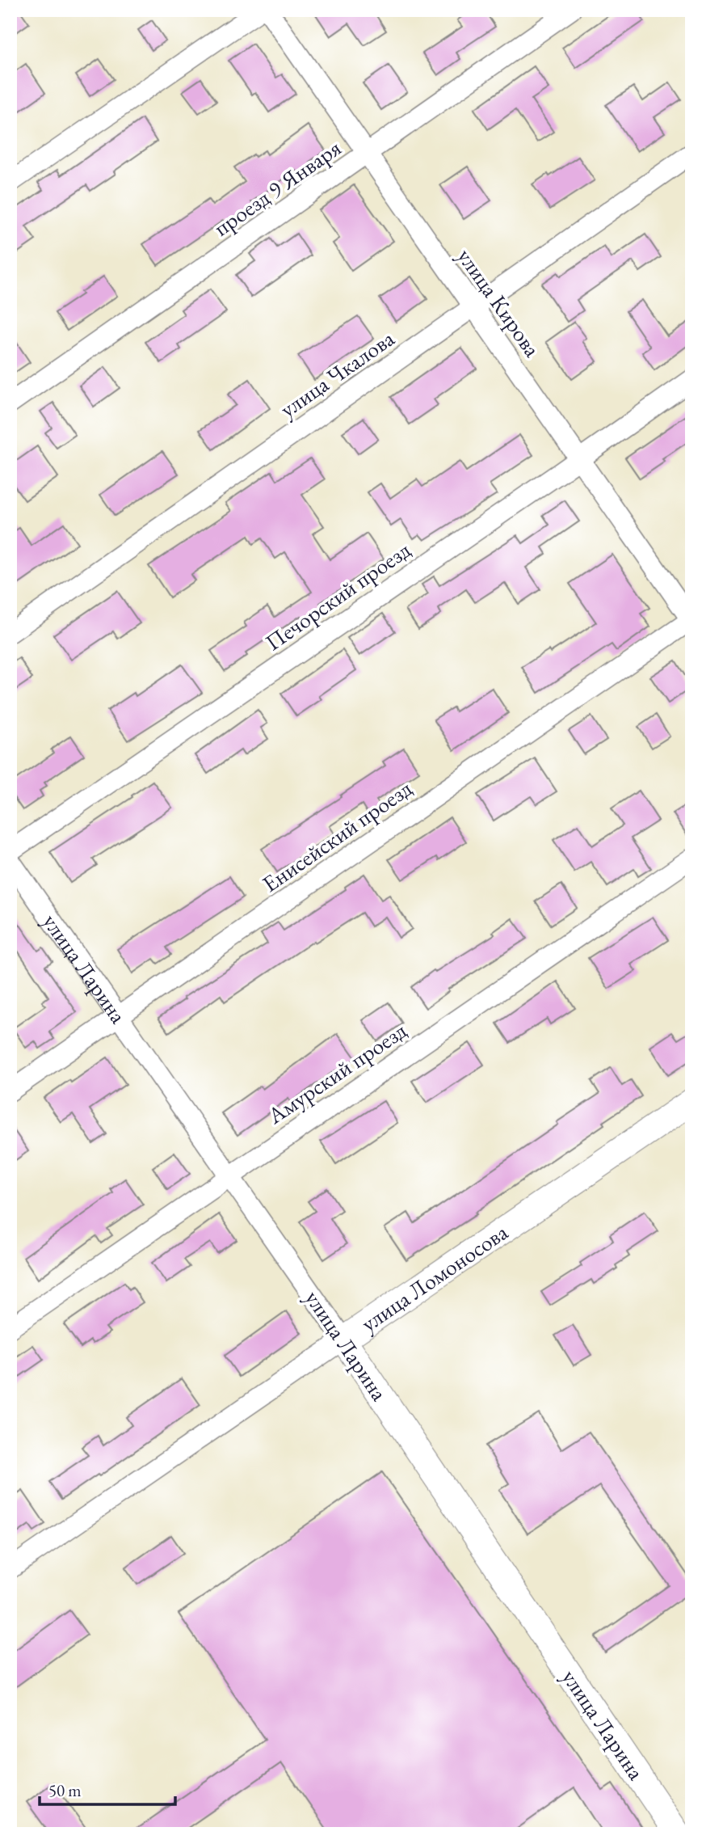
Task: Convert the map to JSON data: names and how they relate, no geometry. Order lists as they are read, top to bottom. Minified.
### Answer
{"streets":{"main road":["улица Ларина","улица Ломоносова"],"street":["проезд 9 Января","улица Кирова","улица Чкалова","Печорский проезд","Енисейский проезд","Амурский проезд"]},"crossings":[["проезд 9 Января","улица Кирова"],["улица Кирова","улица Чкалова"],["улица Кирова","Печорский проезд"],["улица Кирова","Енисейский проезд"],["Енисейский проезд","улица Ларина"],["улица Ларина","Амурский проезд"],["улица Ларина","улица Ломоносова"]],"scale_bar":"50 m"}
